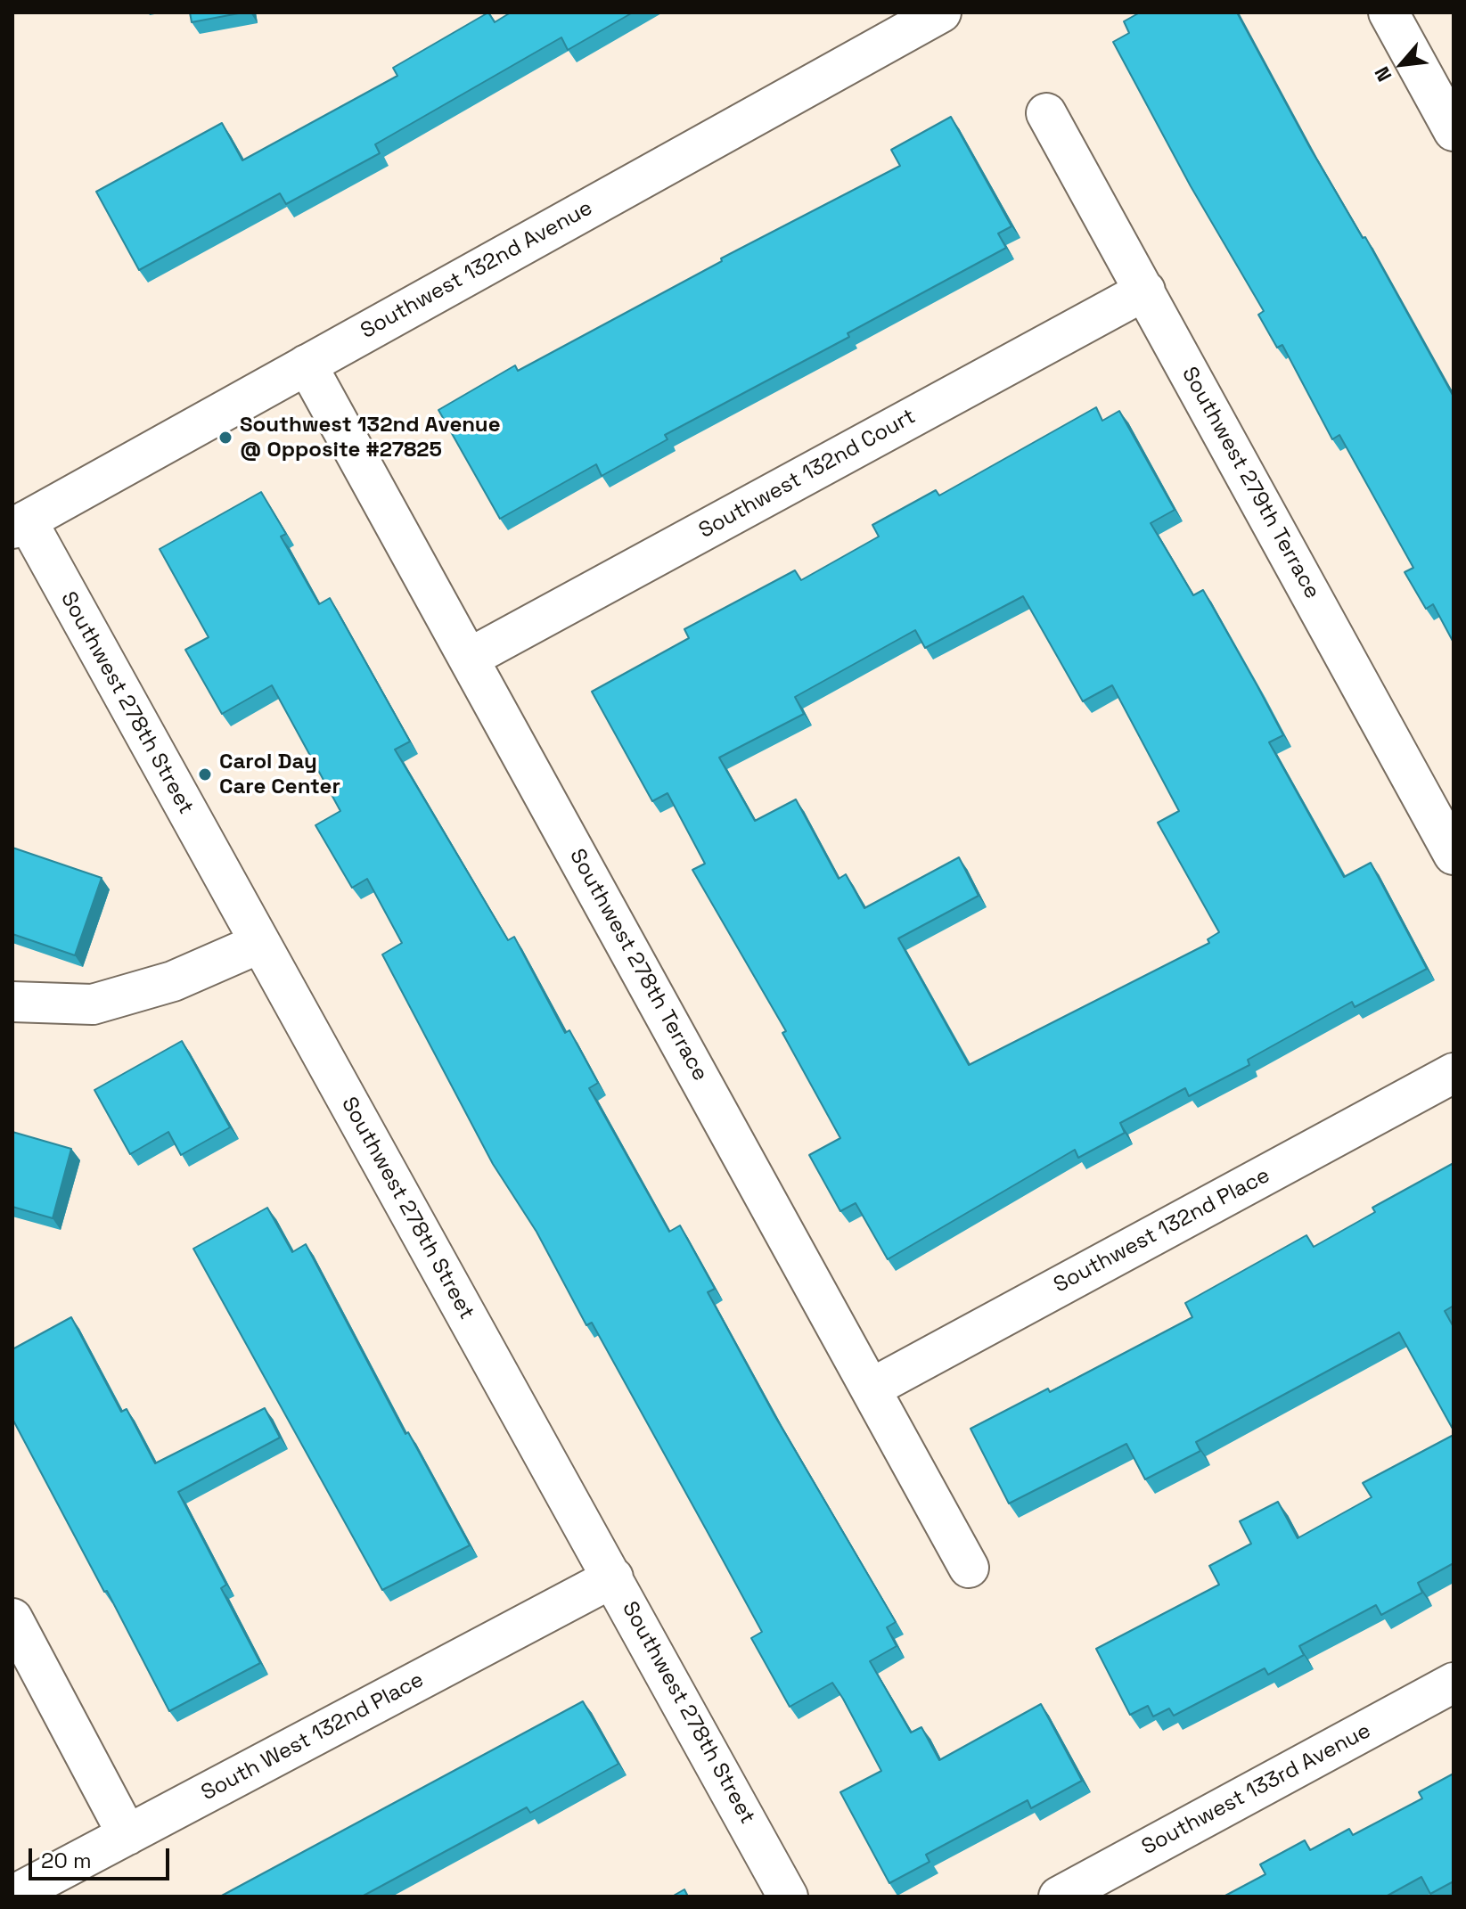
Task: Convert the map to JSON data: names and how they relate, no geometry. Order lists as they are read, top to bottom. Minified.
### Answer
{"streets":{"street":["Southwest 132nd Avenue","Southwest 132nd Court","Southwest 279th Terrace","Southwest 278th Street","Southwest 278th Terrace","Southwest 132nd Place","South West 132nd Place","Southwest 133rd Avenue"]},"crossings":[["Southwest 132nd Avenue","Southwest 278th Street"],["Southwest 132nd Avenue","Southwest 278th Terrace"],["Southwest 132nd Court","Southwest 279th Terrace"],["Southwest 132nd Court","Southwest 278th Terrace"],["Southwest 278th Street","South West 132nd Place"],["Southwest 278th Terrace","Southwest 132nd Place"]],"places":["Southwest 132nd Avenue @ Opposite #27825","Carol Day Care Center"],"scale_bar":"20 m","north":"bottom left"}
